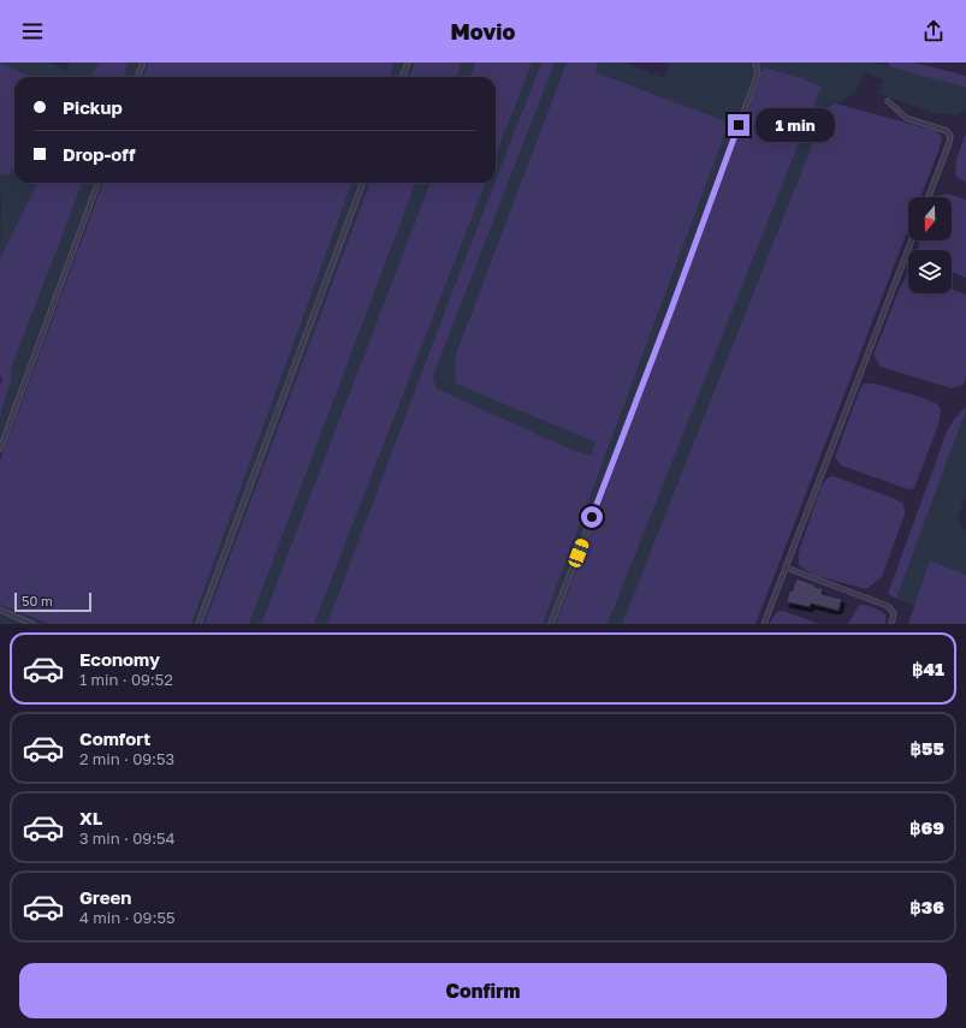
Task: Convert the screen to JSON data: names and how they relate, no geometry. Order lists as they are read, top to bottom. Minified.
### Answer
{"scale_bar":"50 m","north":"bottom","page":{"header":"Movio","banner":["Pickup","Drop-off"],"bubble":"1 min","scale":"50 m","list":[{"name":"Economy","note":"1 min · 09:52","value":"฿41"},{"name":"Comfort","note":"2 min · 09:53","value":"฿55"},{"name":"XL","note":"3 min · 09:54","value":"฿69"},{"name":"Green","note":"4 min · 09:55","value":"฿36"}],"buttons":"Confirm"}}
